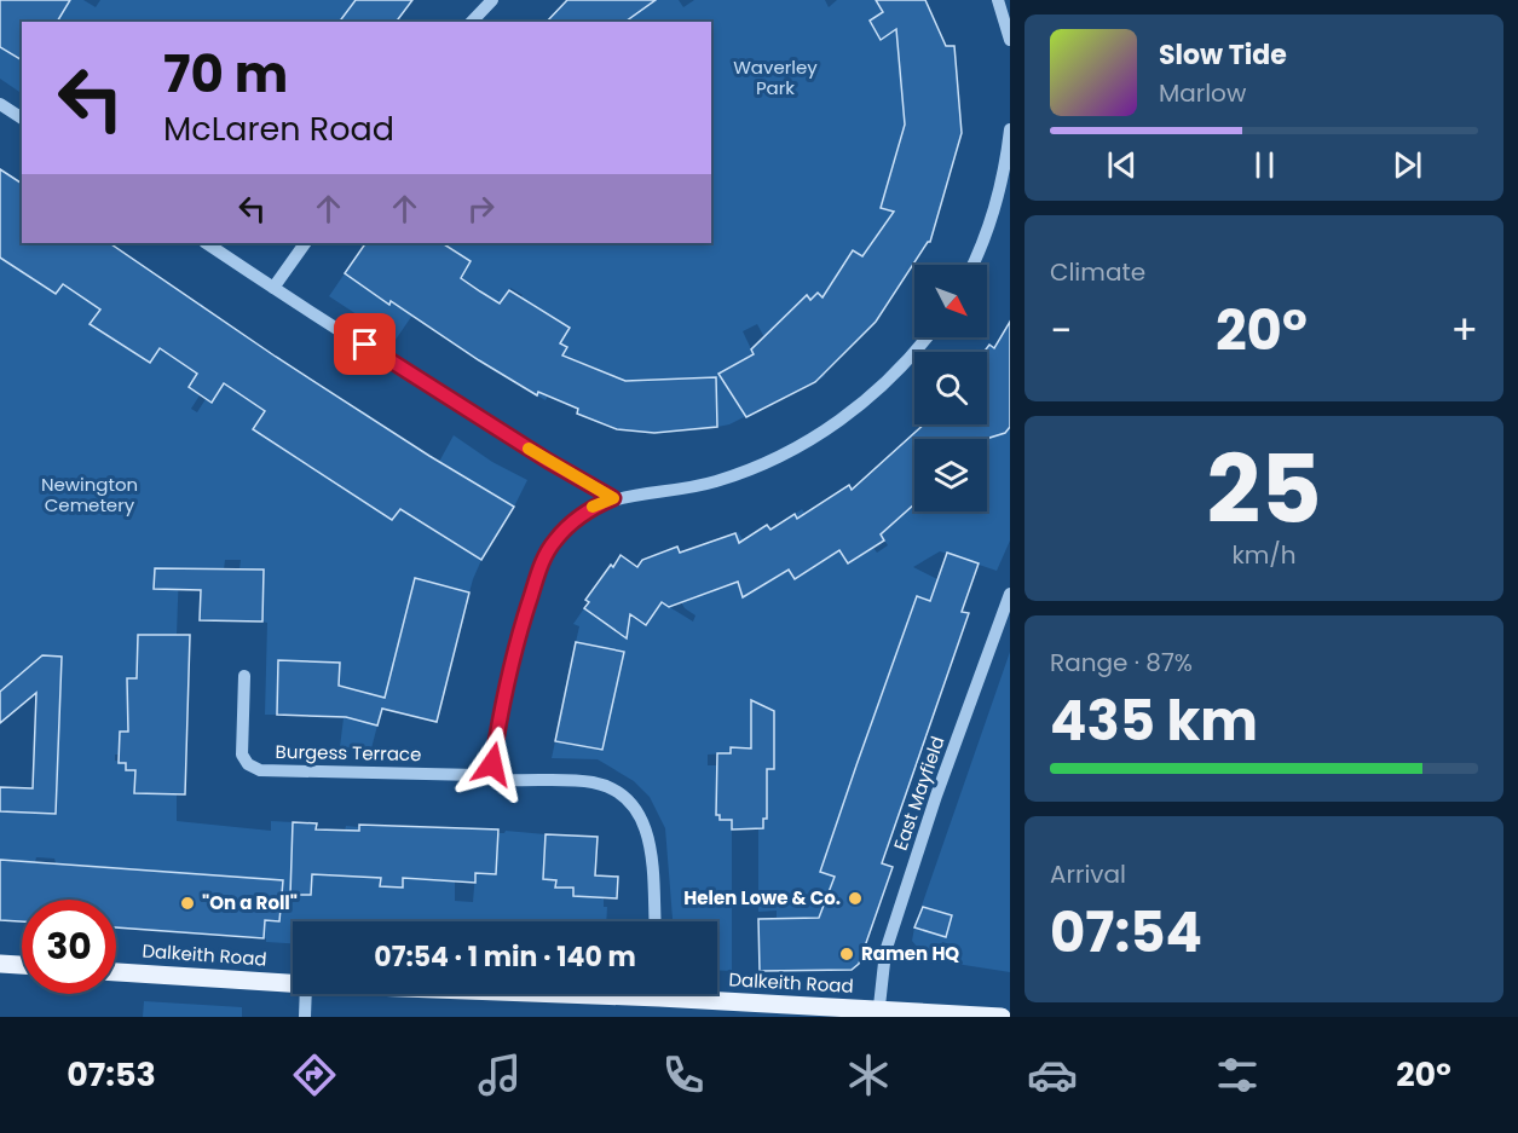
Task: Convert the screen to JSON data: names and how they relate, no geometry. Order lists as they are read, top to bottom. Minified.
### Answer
{"streets":{"main road":["Dalkeith Road"],"street":["Burgess Terrace","East Mayfield"]},"crossings":[["East Mayfield","Dalkeith Road"]],"parks":["Waverley Park","Newington Cemetery"],"places":["Helen Lowe & Co.","\"On a Roll\"","Ramen HQ"],"north":"bottom right","page":{"turn":["70 m","McLaren Road"],"song":["Slow Tide","Marlow"],"tile":["Climate",["25","km/h"],["Range · 87%","435 km"],["Arrival","07:54"]],"heat":["−","20°","+"],"limit":"30","trip":"07:54 · 1 min · 140 m","tabs":["07:53","20°"]}}
